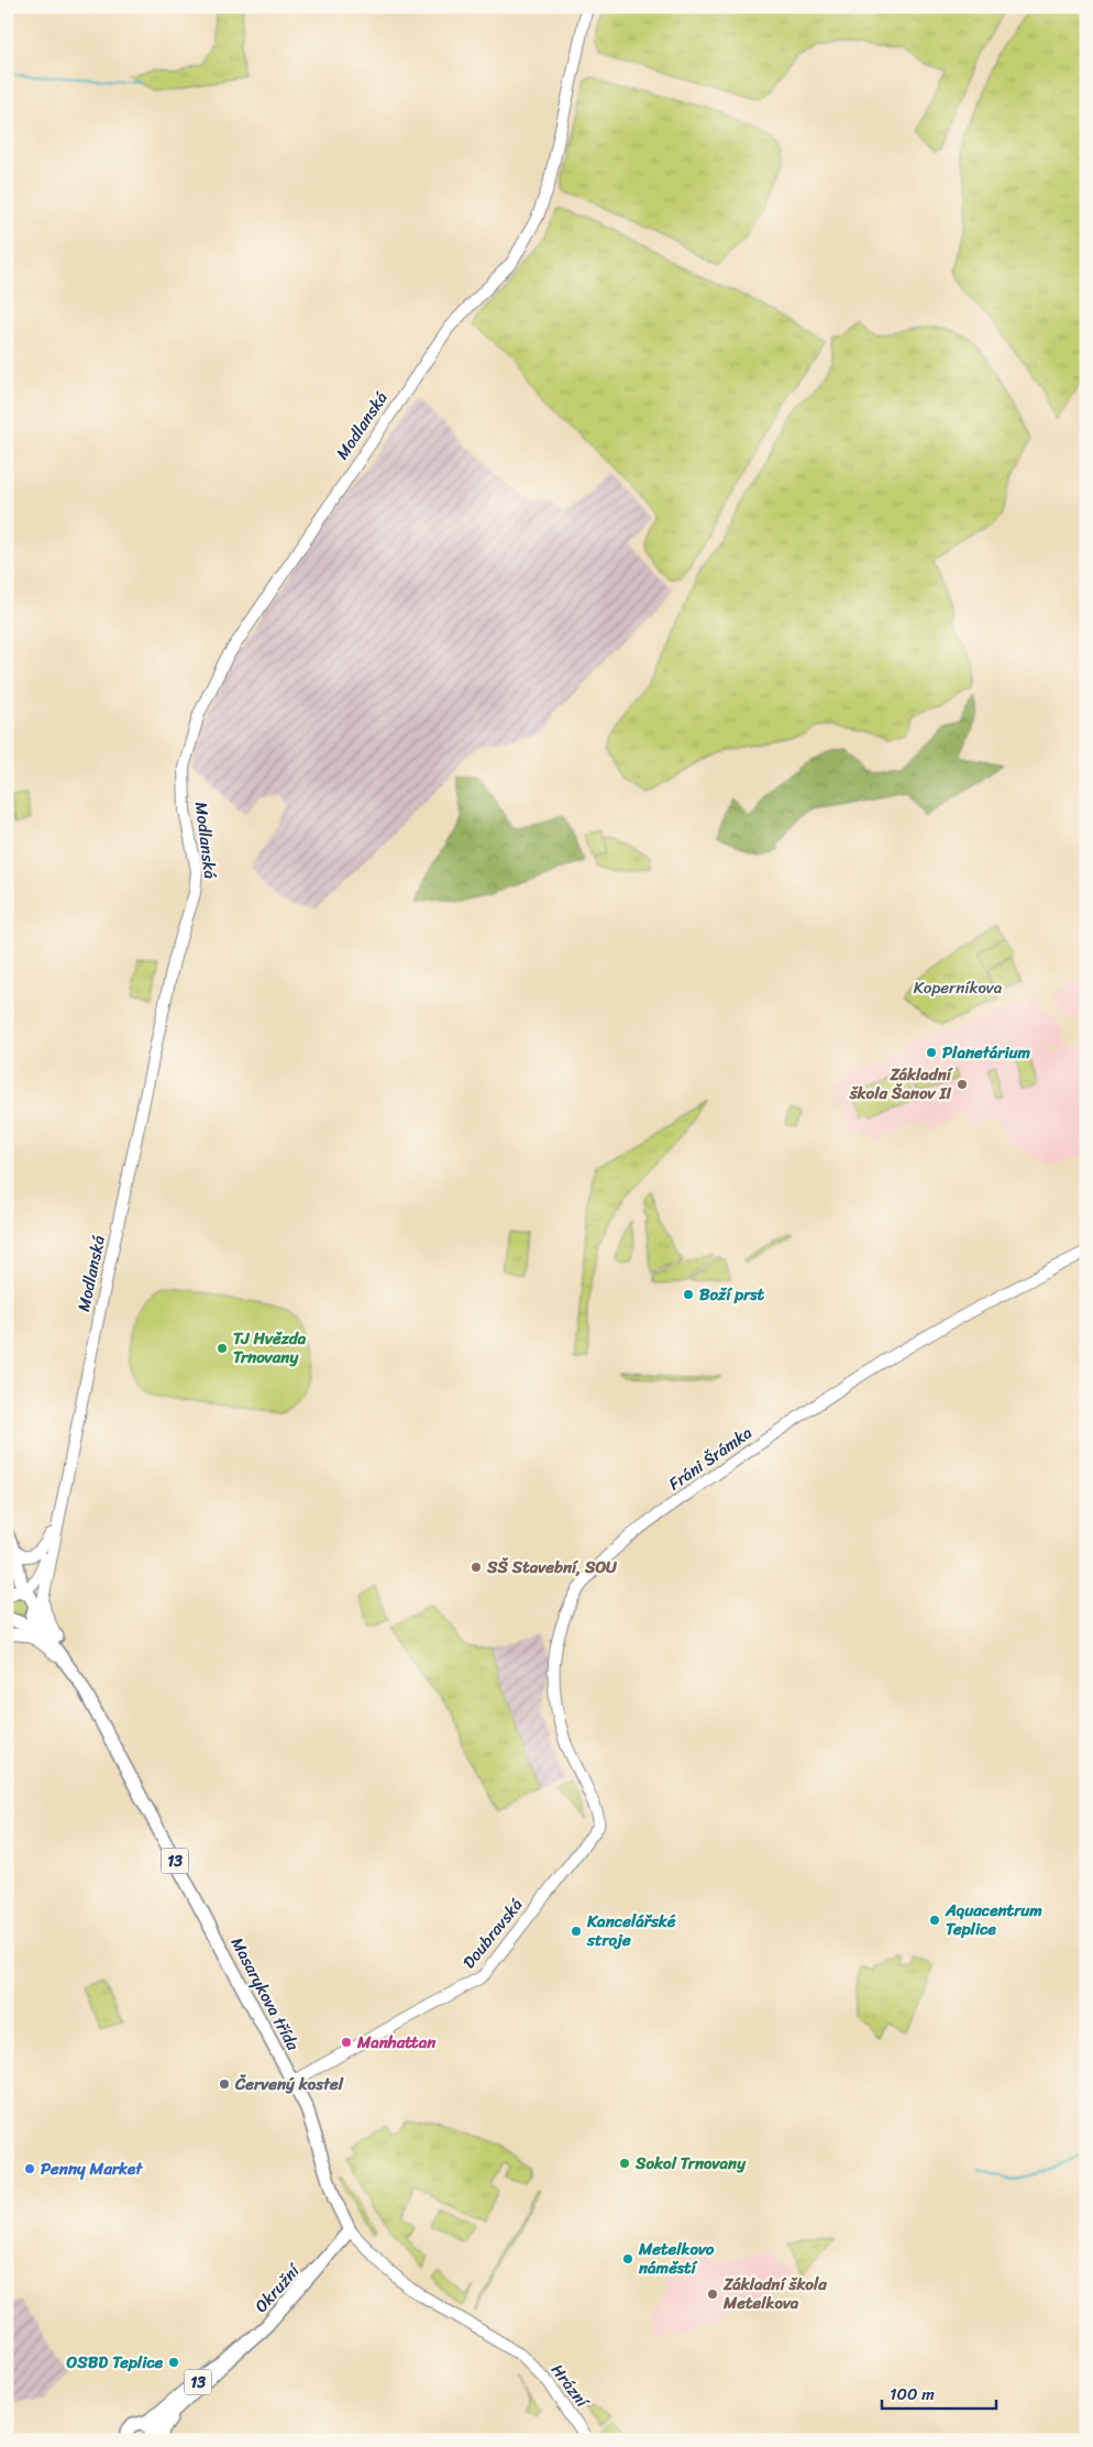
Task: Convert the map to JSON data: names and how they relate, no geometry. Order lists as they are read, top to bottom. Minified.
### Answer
{"streets":{"main road":["13","Masarykova třída","Okružní"],"street":["Modlanská","Fráni Šrámka","Doubravská","Hrázní"]},"crossings":[["Fráni Šrámka","Doubravská"],["13","Okružní"],["Doubravská","Masarykova třída"],["Masarykova třída","Okružní"],["Masarykova třída","Hrázní"]],"parks":["Koperníkova"],"places":["Planetárium","Základní škola Šanov II","Boží prst","TJ Hvězda Trnovany","SŠ Stavební, SOU","Aquacentrum Teplice","Kancelářské stroje","Manhattan","Červený kostel","Sokol Trnovany","Penny Market","Metelkovo náměstí","Základní škola Metelkova","OSBD Teplice"],"scale_bar":"100 m"}
